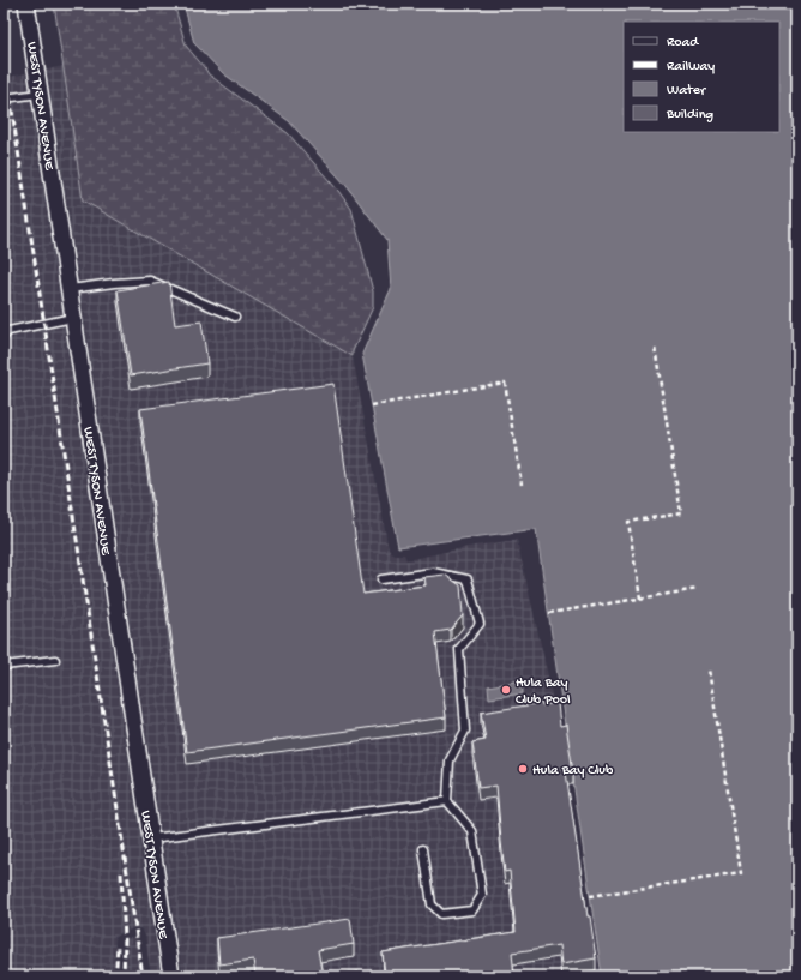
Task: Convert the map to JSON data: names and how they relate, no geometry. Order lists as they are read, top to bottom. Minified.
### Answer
{"streets":{"street":["WEST TYSON AVENUE"]},"places":["Hula Bay Club Pool","Hula Bay Club"],"legend":["Road","Railway","Water","Building"]}
